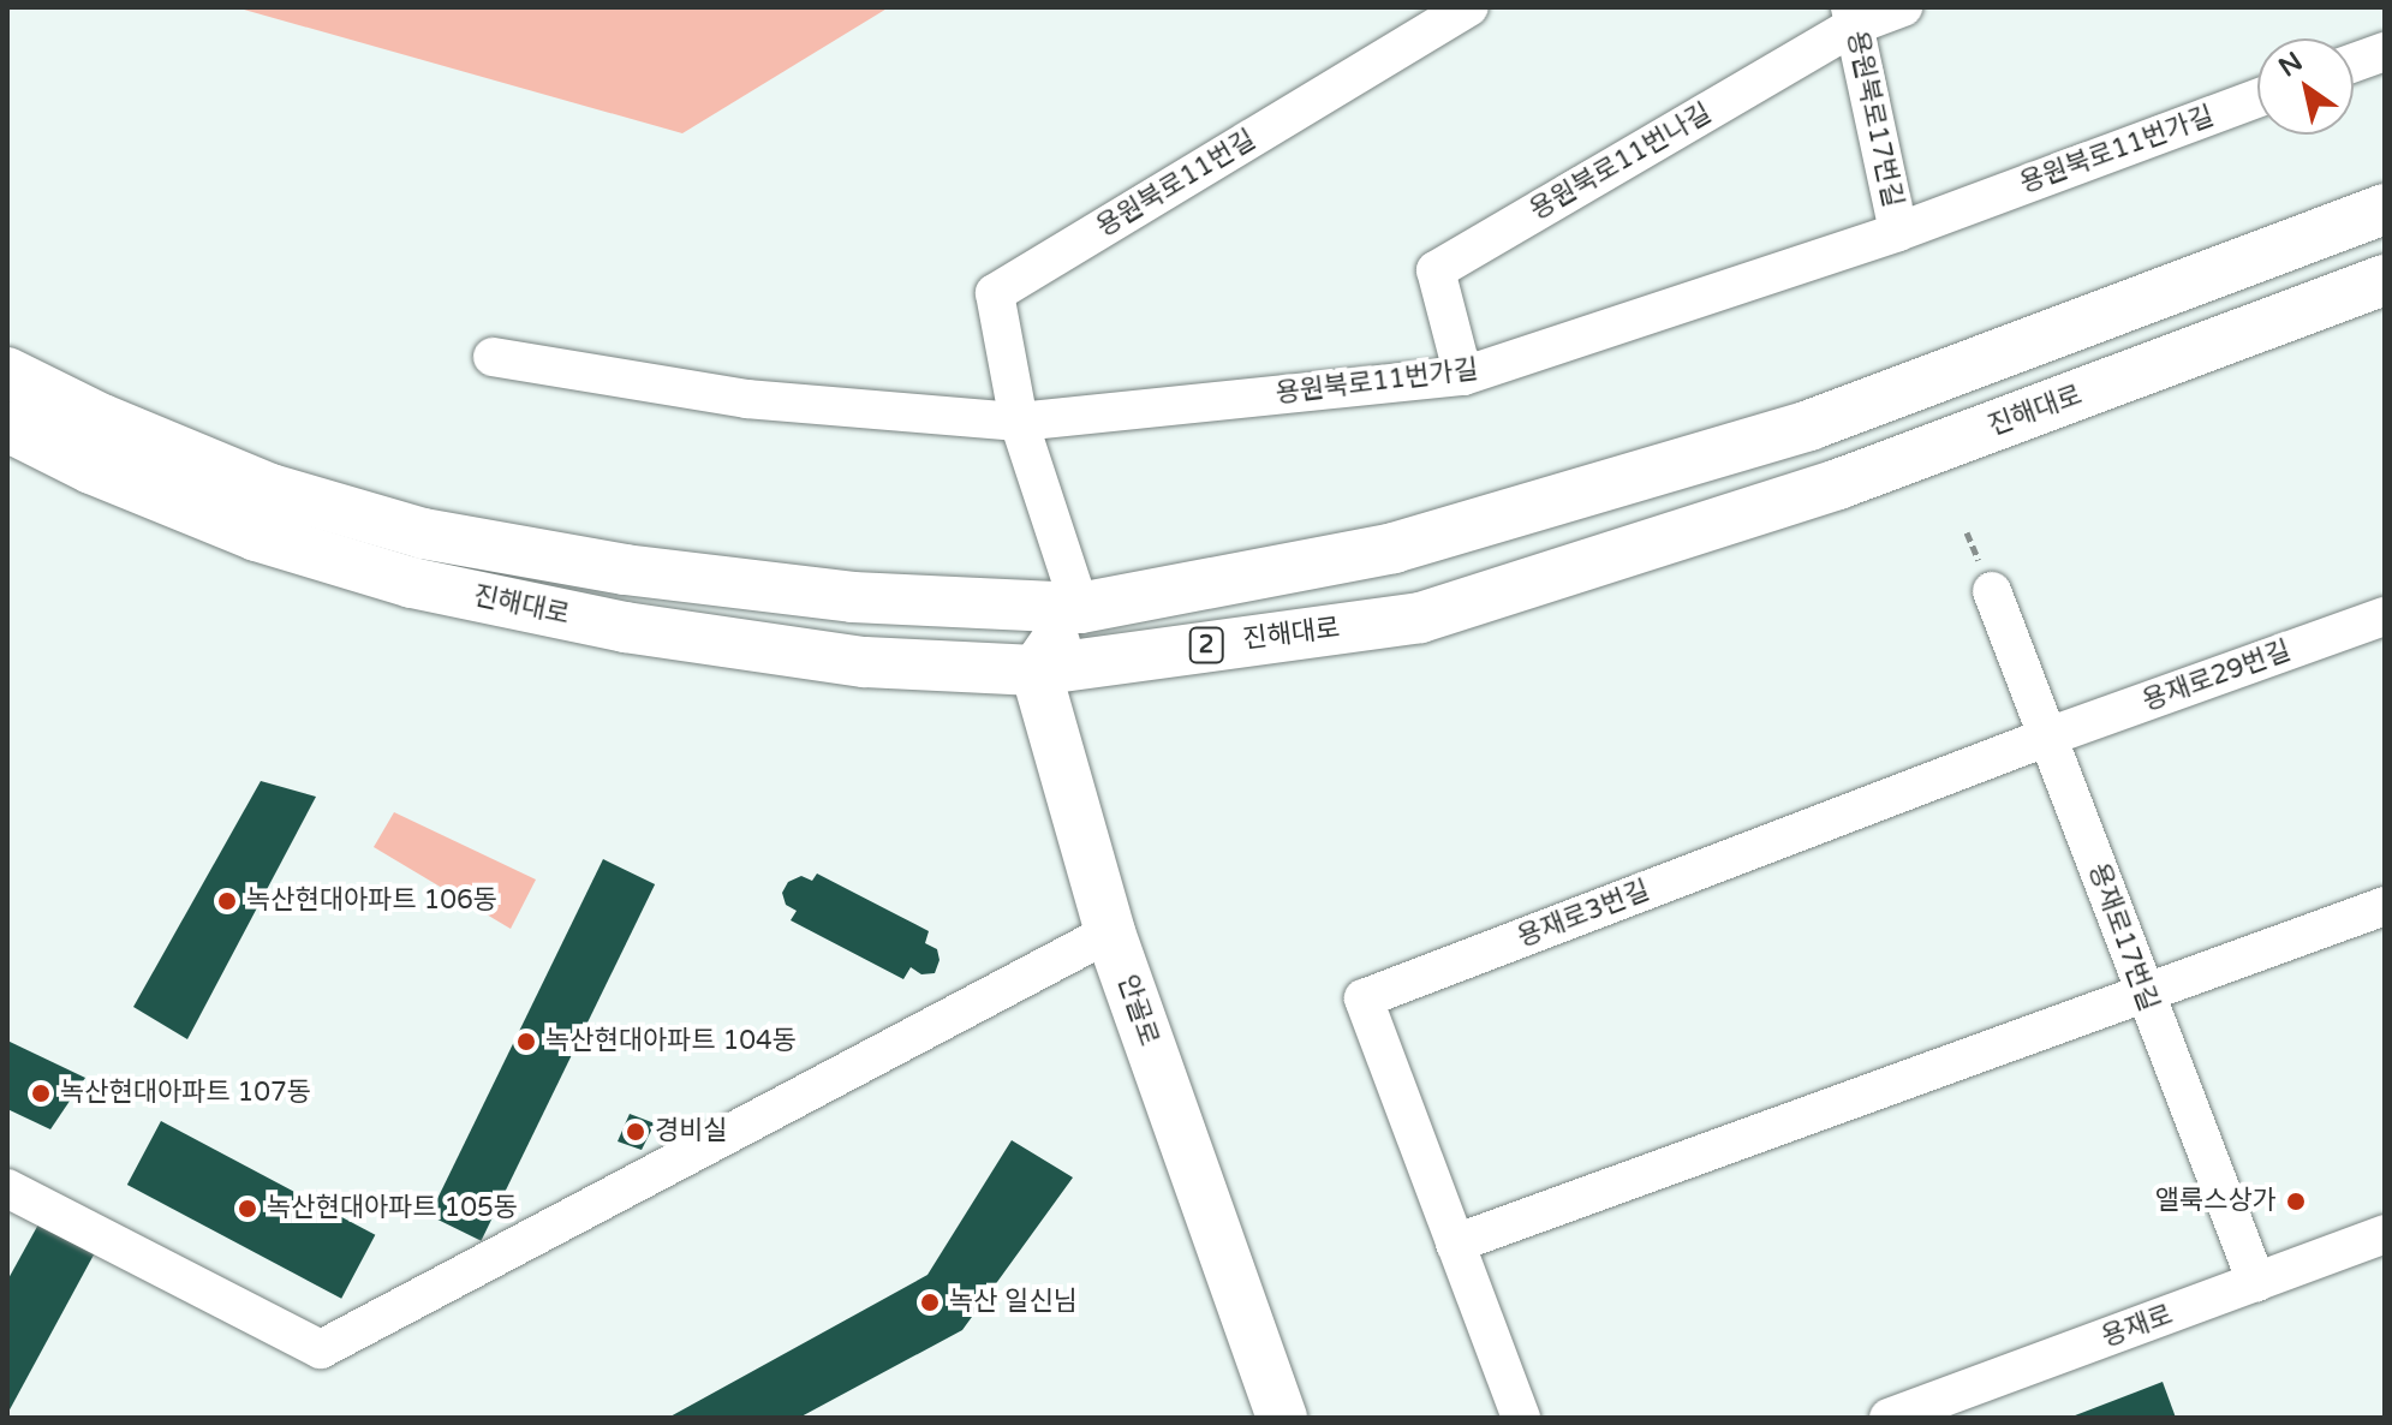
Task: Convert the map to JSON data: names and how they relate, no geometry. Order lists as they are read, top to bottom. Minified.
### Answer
{"streets":{"main road":["진해대로","2","안골로"],"street":["용원북로17번길","용원북로11번가길","용원북로11번나길","용원북로11번길","용재로29번길","용재로3번길","용재로17번길","용재로"]},"crossings":[["용원북로17번길","용원북로11번가길"],["용원북로17번길","용원북로11번나길"],["용원북로11번가길","용원북로11번나길"],["용원북로11번가길","용원북로11번길"],["진해대로","안골로"],["용재로29번길","용재로3번길"],["용재로29번길","용재로17번길"],["용재로3번길","용재로17번길"],["용재로17번길","용재로"]],"places":["녹산현대아파트 106동","녹산현대아파트 104동","녹산현대아파트 107동","경비실","앨룩스상가","녹산현대아파트 105동","녹산 일신님"],"north":"top left"}
